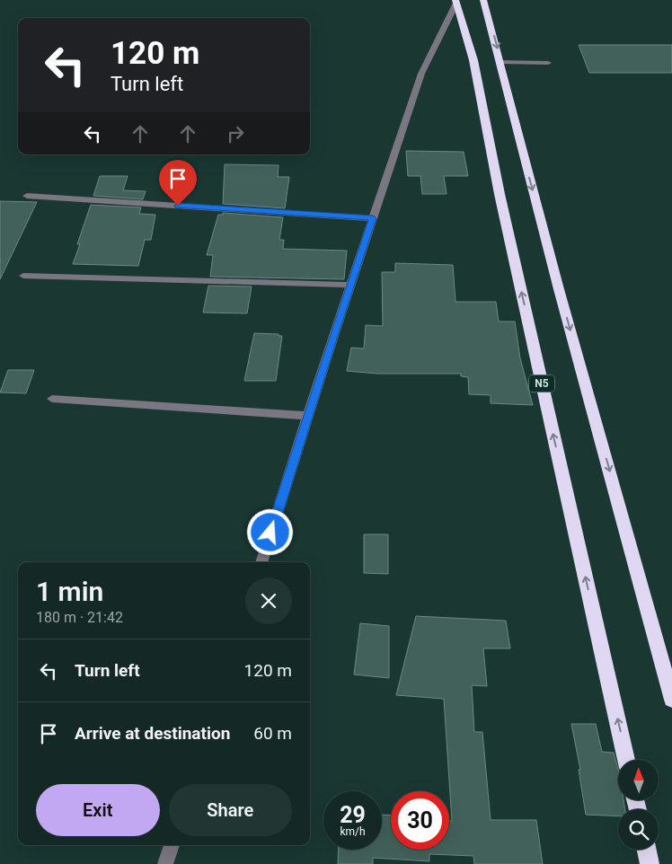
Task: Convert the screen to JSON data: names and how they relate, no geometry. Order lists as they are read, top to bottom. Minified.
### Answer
{"streets":{"highway":["N5"]},"north":"top","page":{"turn":["120 m","Turn left"],"heading":["1 min","180 m · 21:42"],"list":[{"name":"Turn left","value":"120 m"},{"name":"Arrive at destination","value":"60 m"}],"buttons":["Exit","Share"],"speed":"29 km/h","limit":"30"}}
